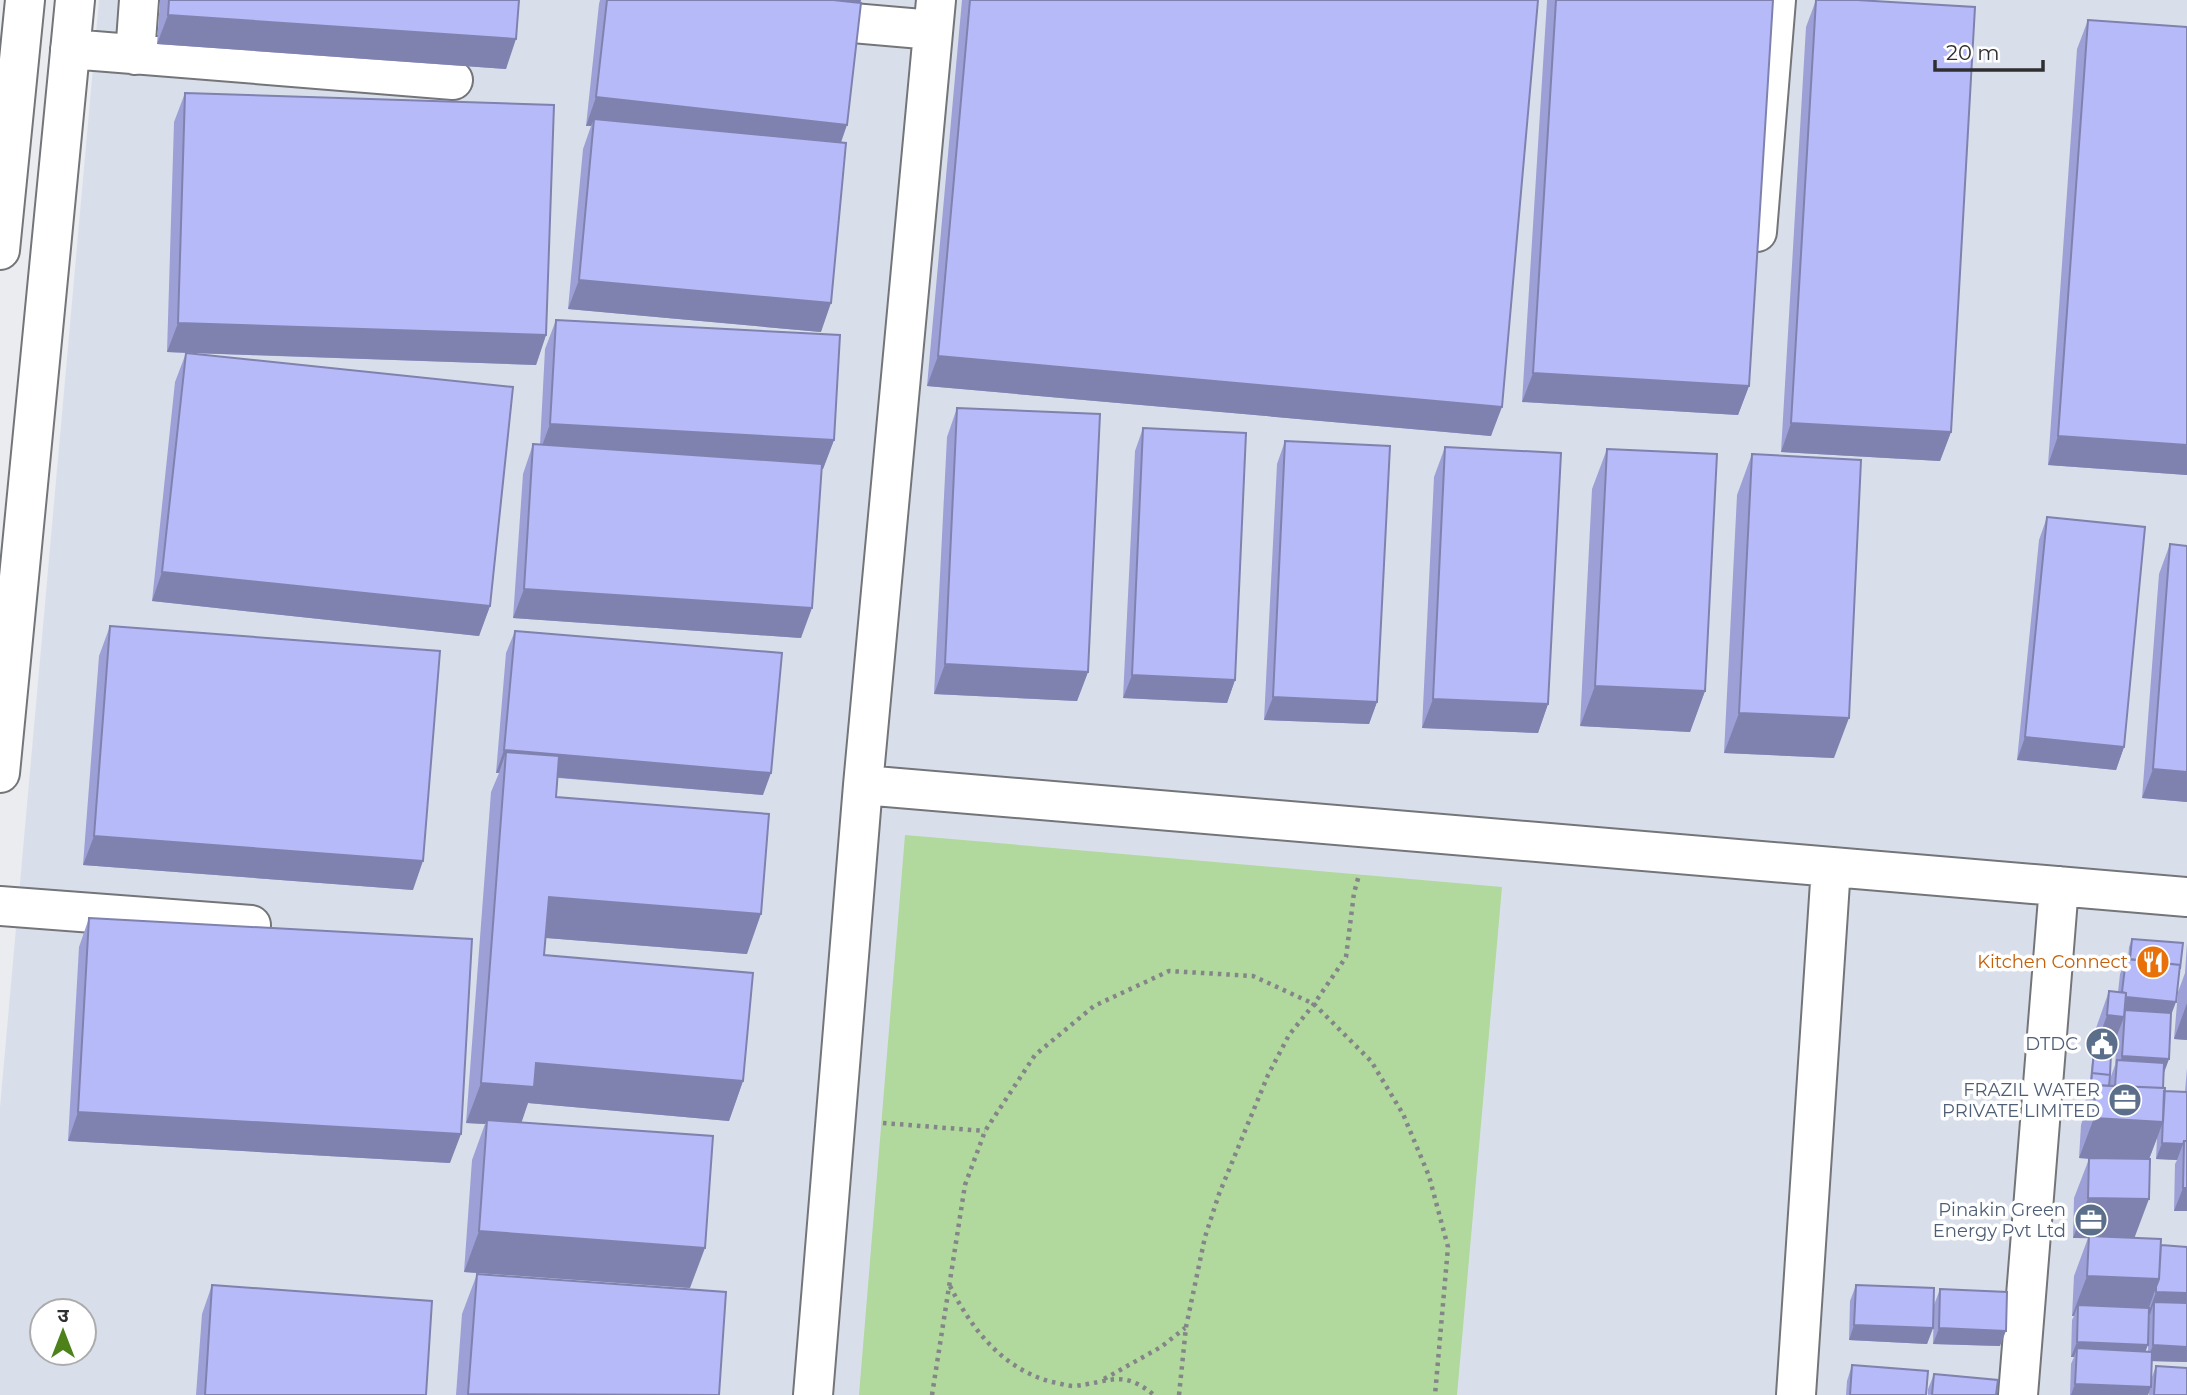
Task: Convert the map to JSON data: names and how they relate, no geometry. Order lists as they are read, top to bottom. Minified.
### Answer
{"places":{"restaurant":["Kitchen Connect"],"public building":["DTDC"],"office":["FRAZIL WATER PRIVATE LIMITED","Pinakin Green Energy Pvt Ltd"]},"scale_bar":"20 m","north":"top"}
